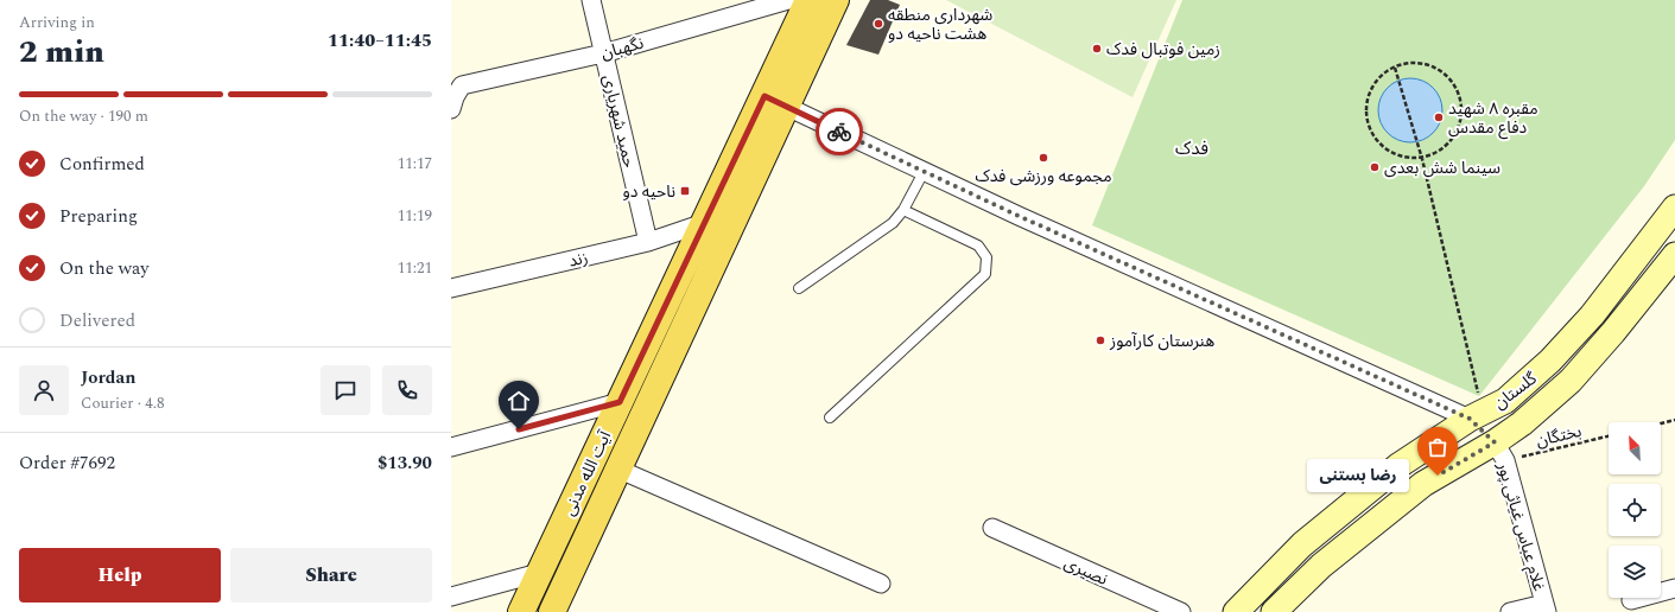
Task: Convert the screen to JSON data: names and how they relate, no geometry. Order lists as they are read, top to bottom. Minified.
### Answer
{"streets":{"main road":["گلستان","آیت الله مدنی"],"street":["نگهبان","حمید شهریاری","زند","غلام عباس غیاثی ‌پور","نصیری"],"path":["بختگان"]},"crossings":[["نگهبان","حمید شهریاری"],["حمید شهریاری","زند"],["زند","آیت الله مدنی"],["گلستان","بختگان"],["گلستان","غلام عباس غیاثی ‌پور"],["بختگان","غلام عباس غیاثی ‌پور"]],"districts":["فدک"],"places":{"other":["شهرداری منطقه هشت ناحیه دو","زمین فوتبال فدک","مقبره ۸ شهید دفاع مقدس","مجموعه ورزشی فدک","سینما شش بعدی","هنرستان کارآموز","رضا بستنی"],"transit":["ناحیه دو"]},"north":"top left","page":{"heading":["2 min","Arriving in","11:40–11:45"],"panel":["Jordan","Courier · 4.8","Order #7692","$13.90"],"bar":"On the way · 190 m","list":[["Confirmed","11:17"],["Preparing","11:19"],["On the way","11:21"],"Delivered"],"bubble":"رضا بستنی","buttons":["Help","Share"]}}
